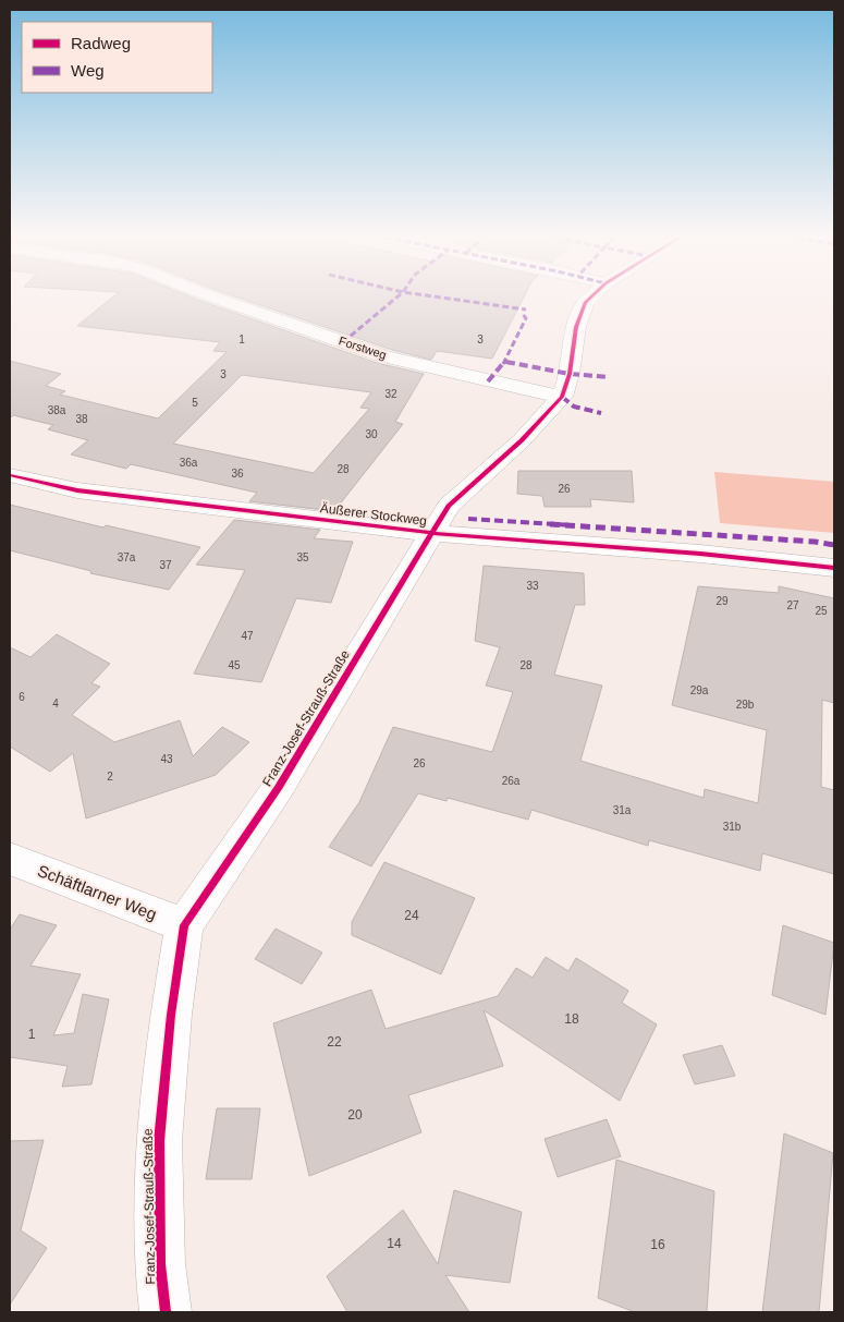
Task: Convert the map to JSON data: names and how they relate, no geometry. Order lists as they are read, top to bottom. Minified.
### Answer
{"streets":{"street":["Forstweg","Äußerer Stockweg","Franz-Josef-Strauß-Straße","Schäftlarner Weg"]},"crossings":[["Forstweg","Franz-Josef-Strauß-Straße"],["Äußerer Stockweg","Franz-Josef-Strauß-Straße"],["Franz-Josef-Strauß-Straße","Schäftlarner Weg"]],"house_numbers":["1","3","3","32","5","38a","38","30","36a","28","36","26","37a","35","37","33","29","27","25","47","45","28","29a","6","4","29b","43","26","2","26a","31a","31b","24","18","1","22","20","14","16"],"legend":["Radweg","Weg"]}
